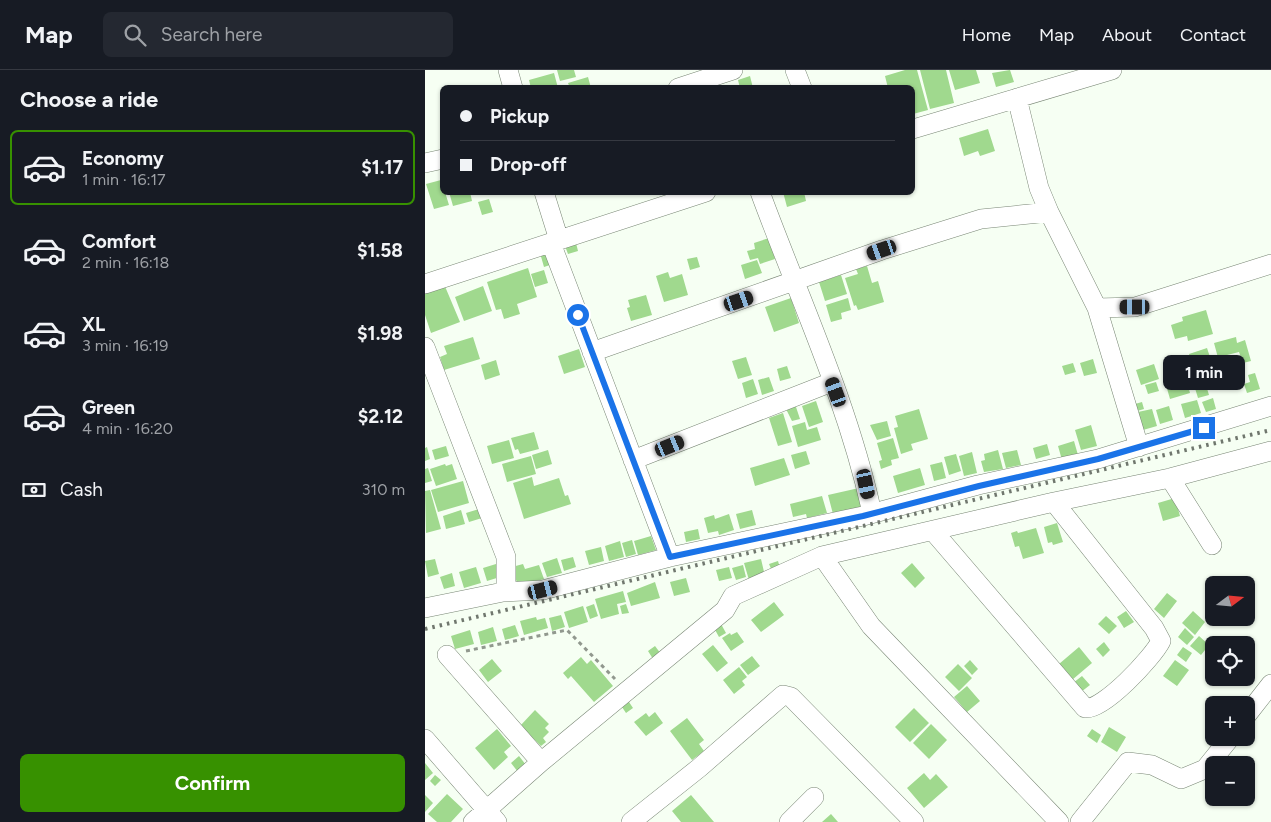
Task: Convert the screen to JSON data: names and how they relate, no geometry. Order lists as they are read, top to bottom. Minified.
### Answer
{"north":"right","page":{"header":"Map","search":"Search here","nav":["Home","Map","About","Contact"],"heading":"Choose a ride","banner":["Pickup","Drop-off"],"list":[{"name":"Economy","note":"1 min · 16:17","value":"$1.17"},{"name":"Comfort","note":"2 min · 16:18","value":"$1.58"},{"name":"XL","note":"3 min · 16:19","value":"$1.98"},{"name":"Green","note":"4 min · 16:20","value":"$2.12"}],"bubble":"1 min","pay":["Cash","310 m"],"map_buttons":["+","−"],"buttons":"Confirm"}}
